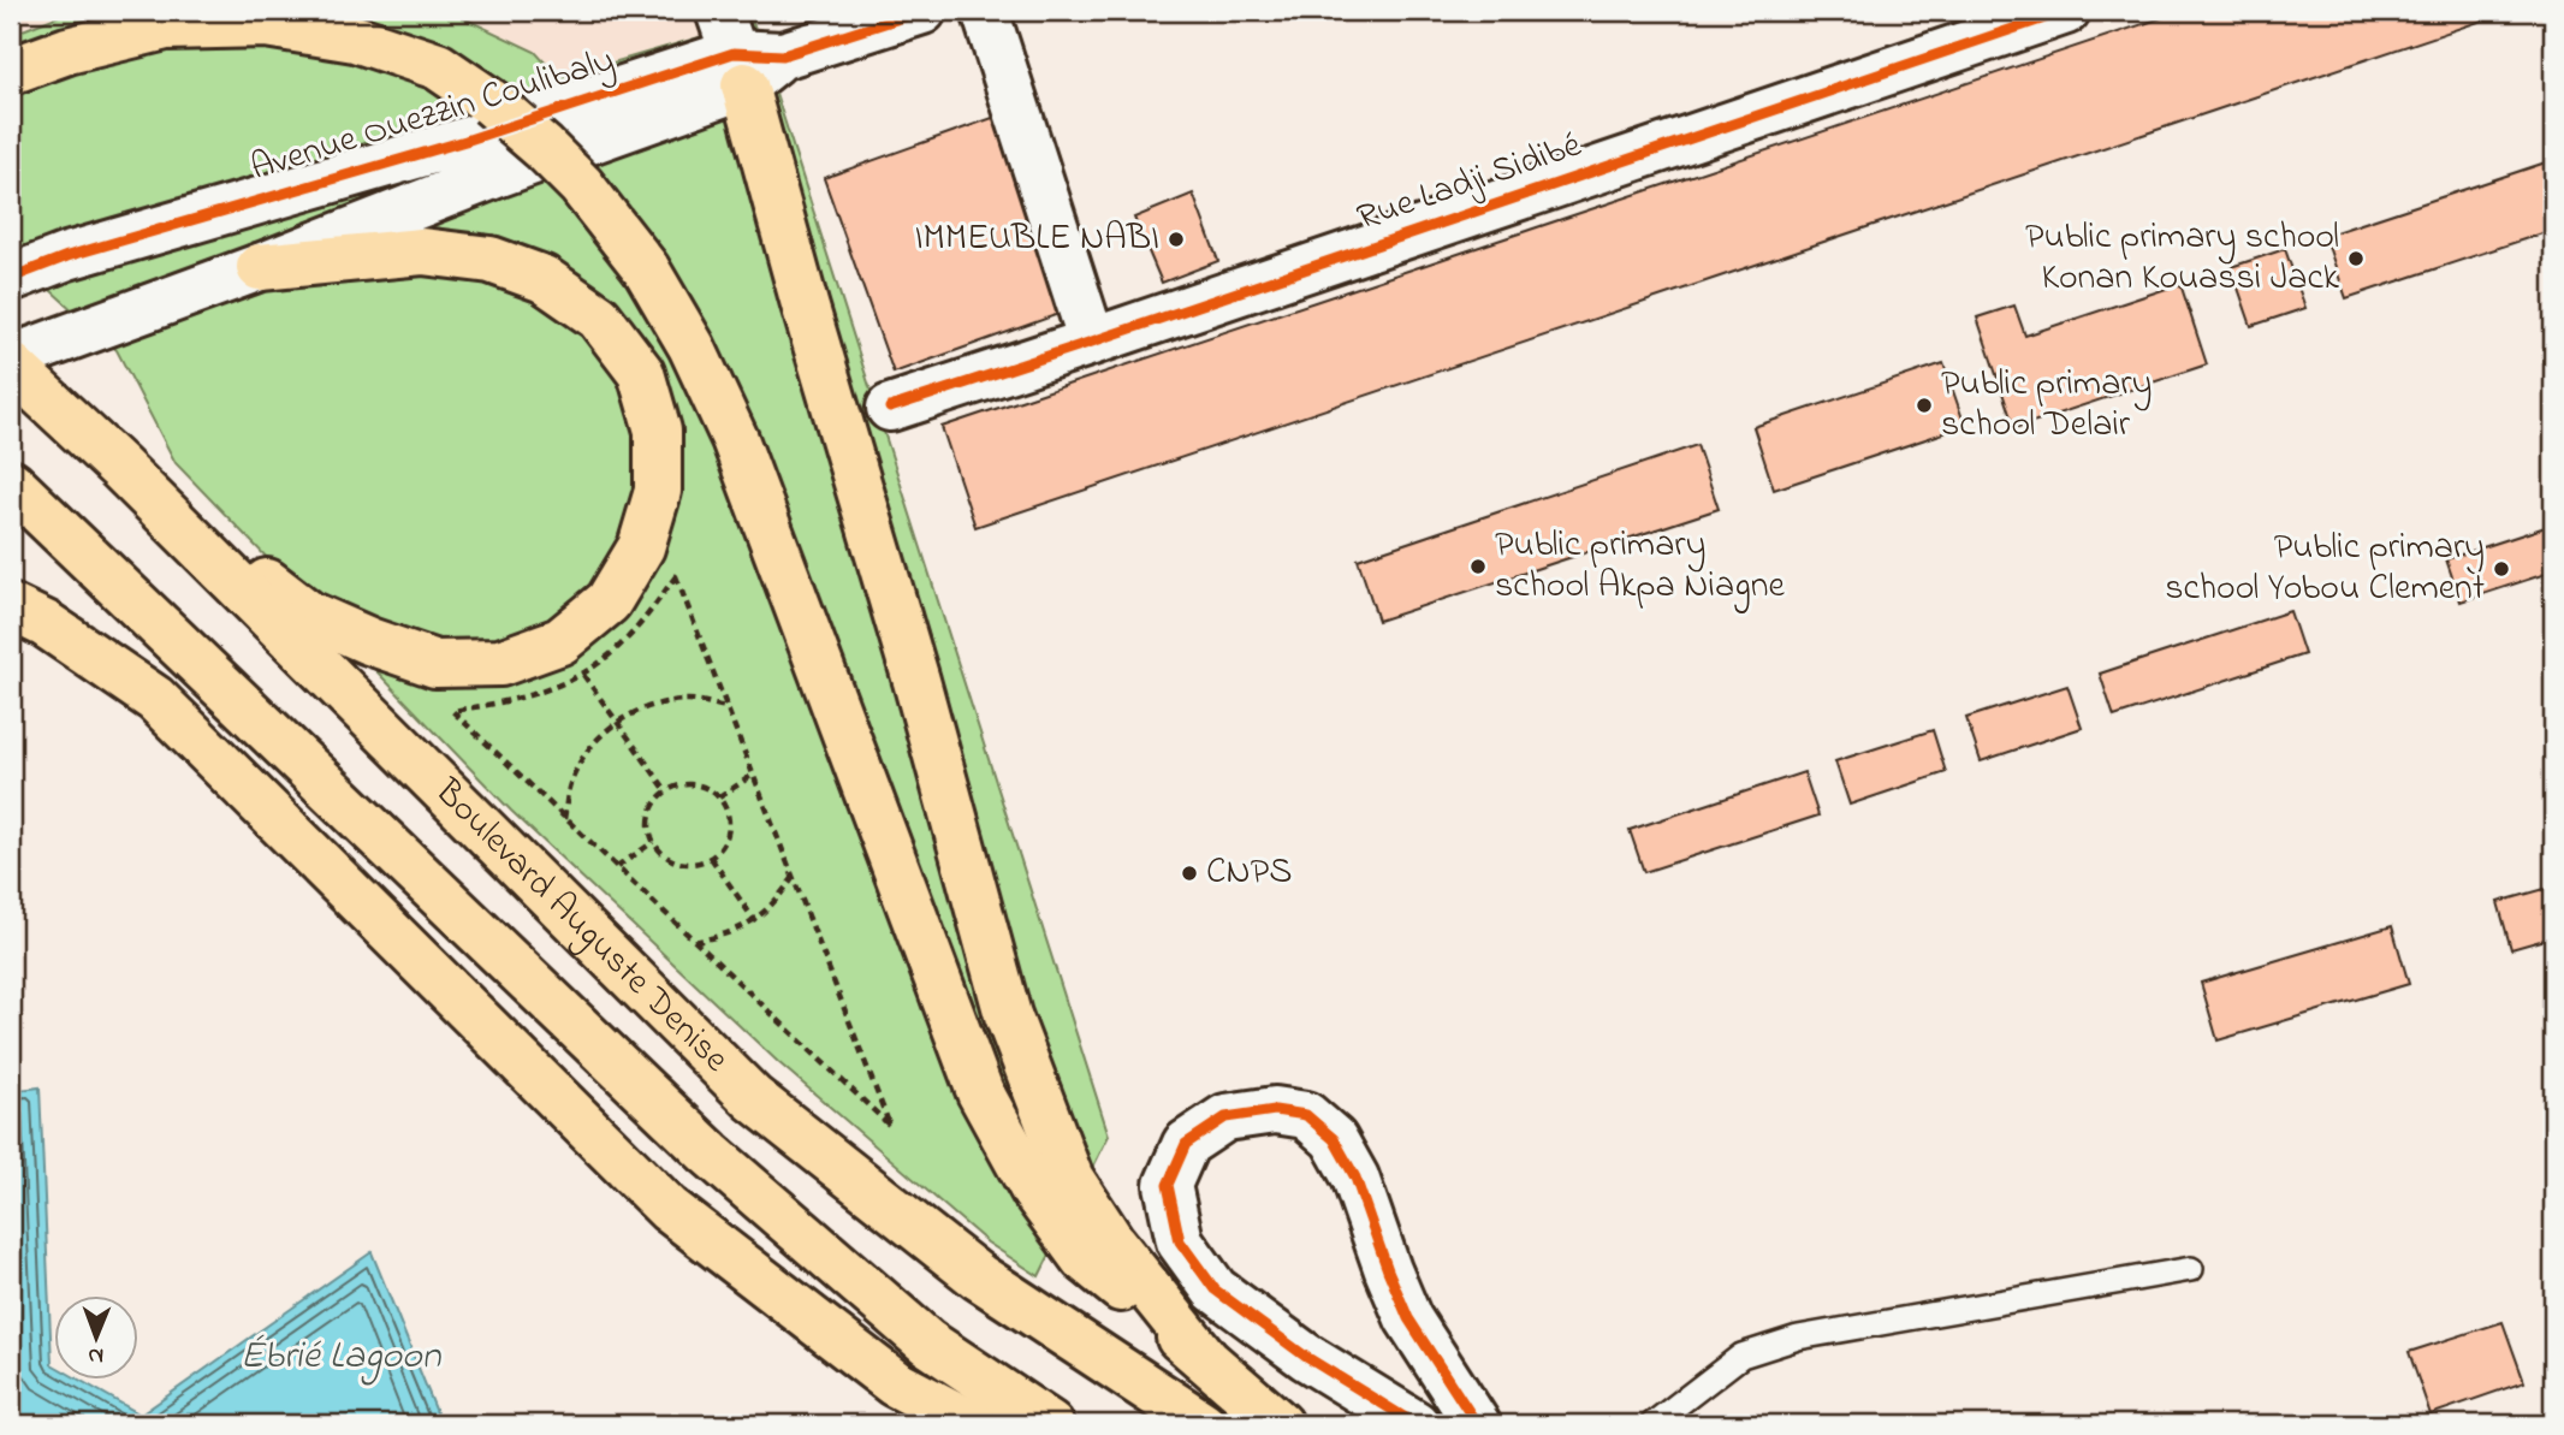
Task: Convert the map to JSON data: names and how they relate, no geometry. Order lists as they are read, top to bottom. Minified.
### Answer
{"streets":{"highway":["Boulevard Auguste Denise"],"street":["Avenue Ouezzin Coulibaly","Rue Ladji Sidibé"]},"water":["Ébrié Lagoon"],"places":["IMMEUBLE NABI","Public primary school Konan Kouassi Jack","Public primary school Delair","Public primary school Akpa Niagne","Public primary school Yobou Clement","CNPS"],"north":"bottom"}
